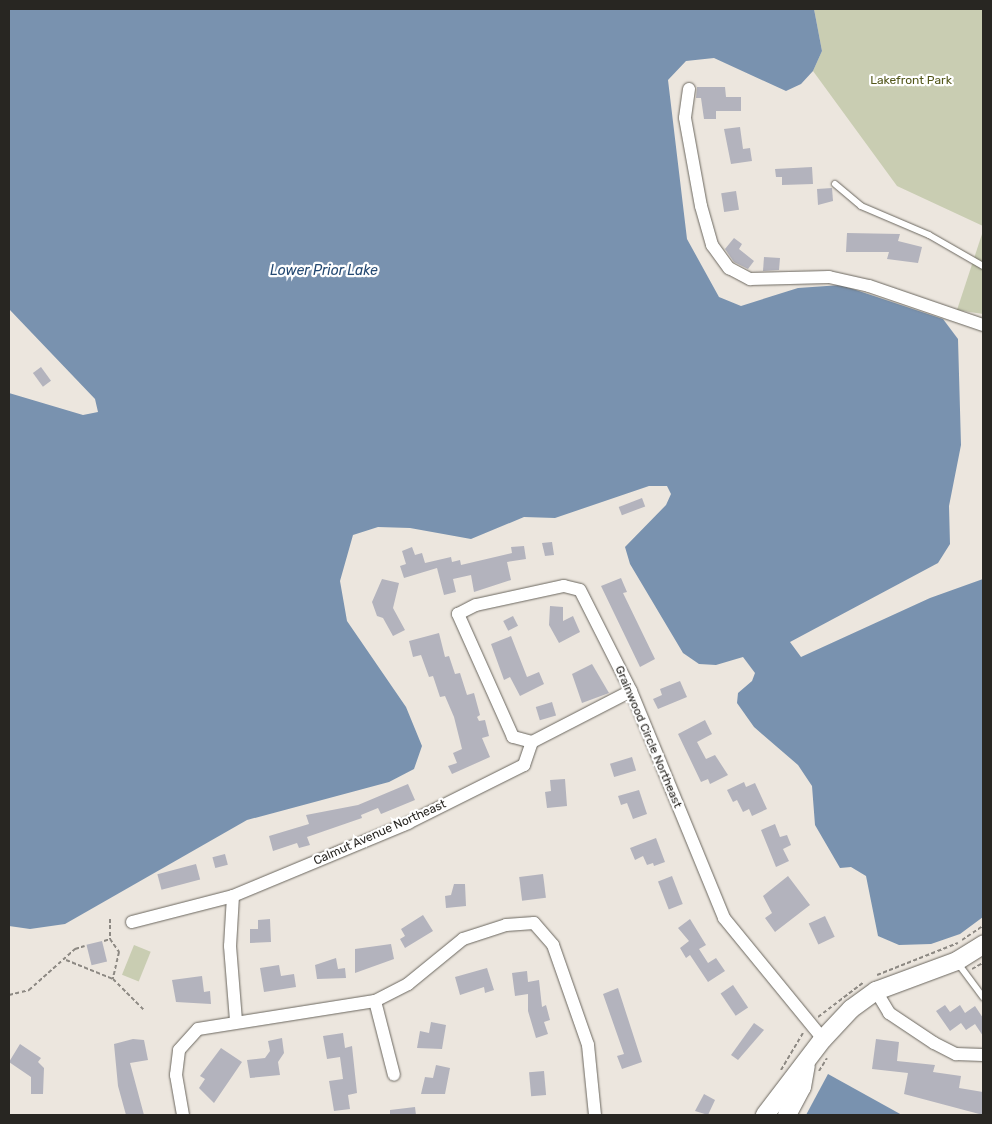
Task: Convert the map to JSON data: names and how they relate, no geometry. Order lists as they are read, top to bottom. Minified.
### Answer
{"streets":{"street":["Grainwood Circle Northeast","Calmut Avenue Northeast"]},"crossings":[["Grainwood Circle Northeast","Calmut Avenue Northeast"]],"water":["Lower Prior Lake"],"parks":["Lakefront Park"]}
